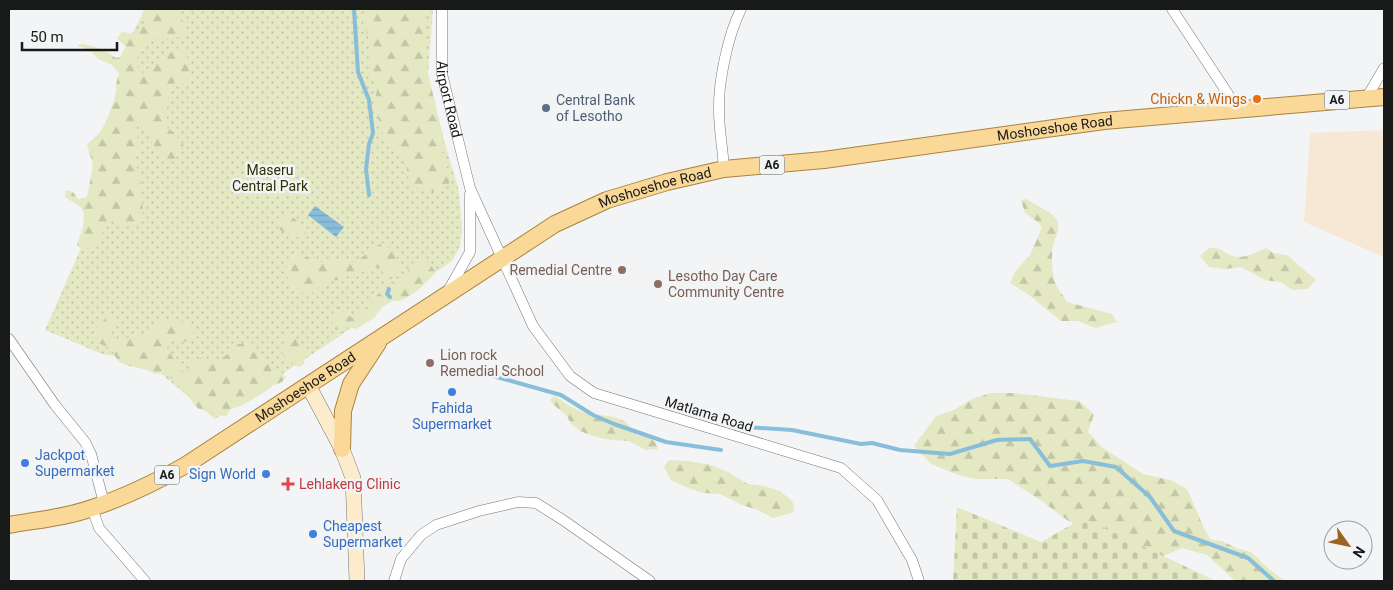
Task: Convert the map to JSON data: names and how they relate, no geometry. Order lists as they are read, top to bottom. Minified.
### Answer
{"streets":{"main road":["A6","Moshoeshoe Road"],"street":["Airport Road","Matlama Road"]},"crossings":[["Airport Road","Matlama Road"],["Moshoeshoe Road","Matlama Road"]],"parks":["Maseru Central Park"],"places":{"other":["Chickn & Wings","Central Bank of Lesotho","Remedial Centre","Lesotho Day Care Community Centre","Lion rock Remedial School","Fahida Supermarket","Jackpot Supermarket","Sign World","Cheapest Supermarket"],"health":["Lehlakeng Clinic"]},"scale_bar":"50 m","north":"bottom right"}
